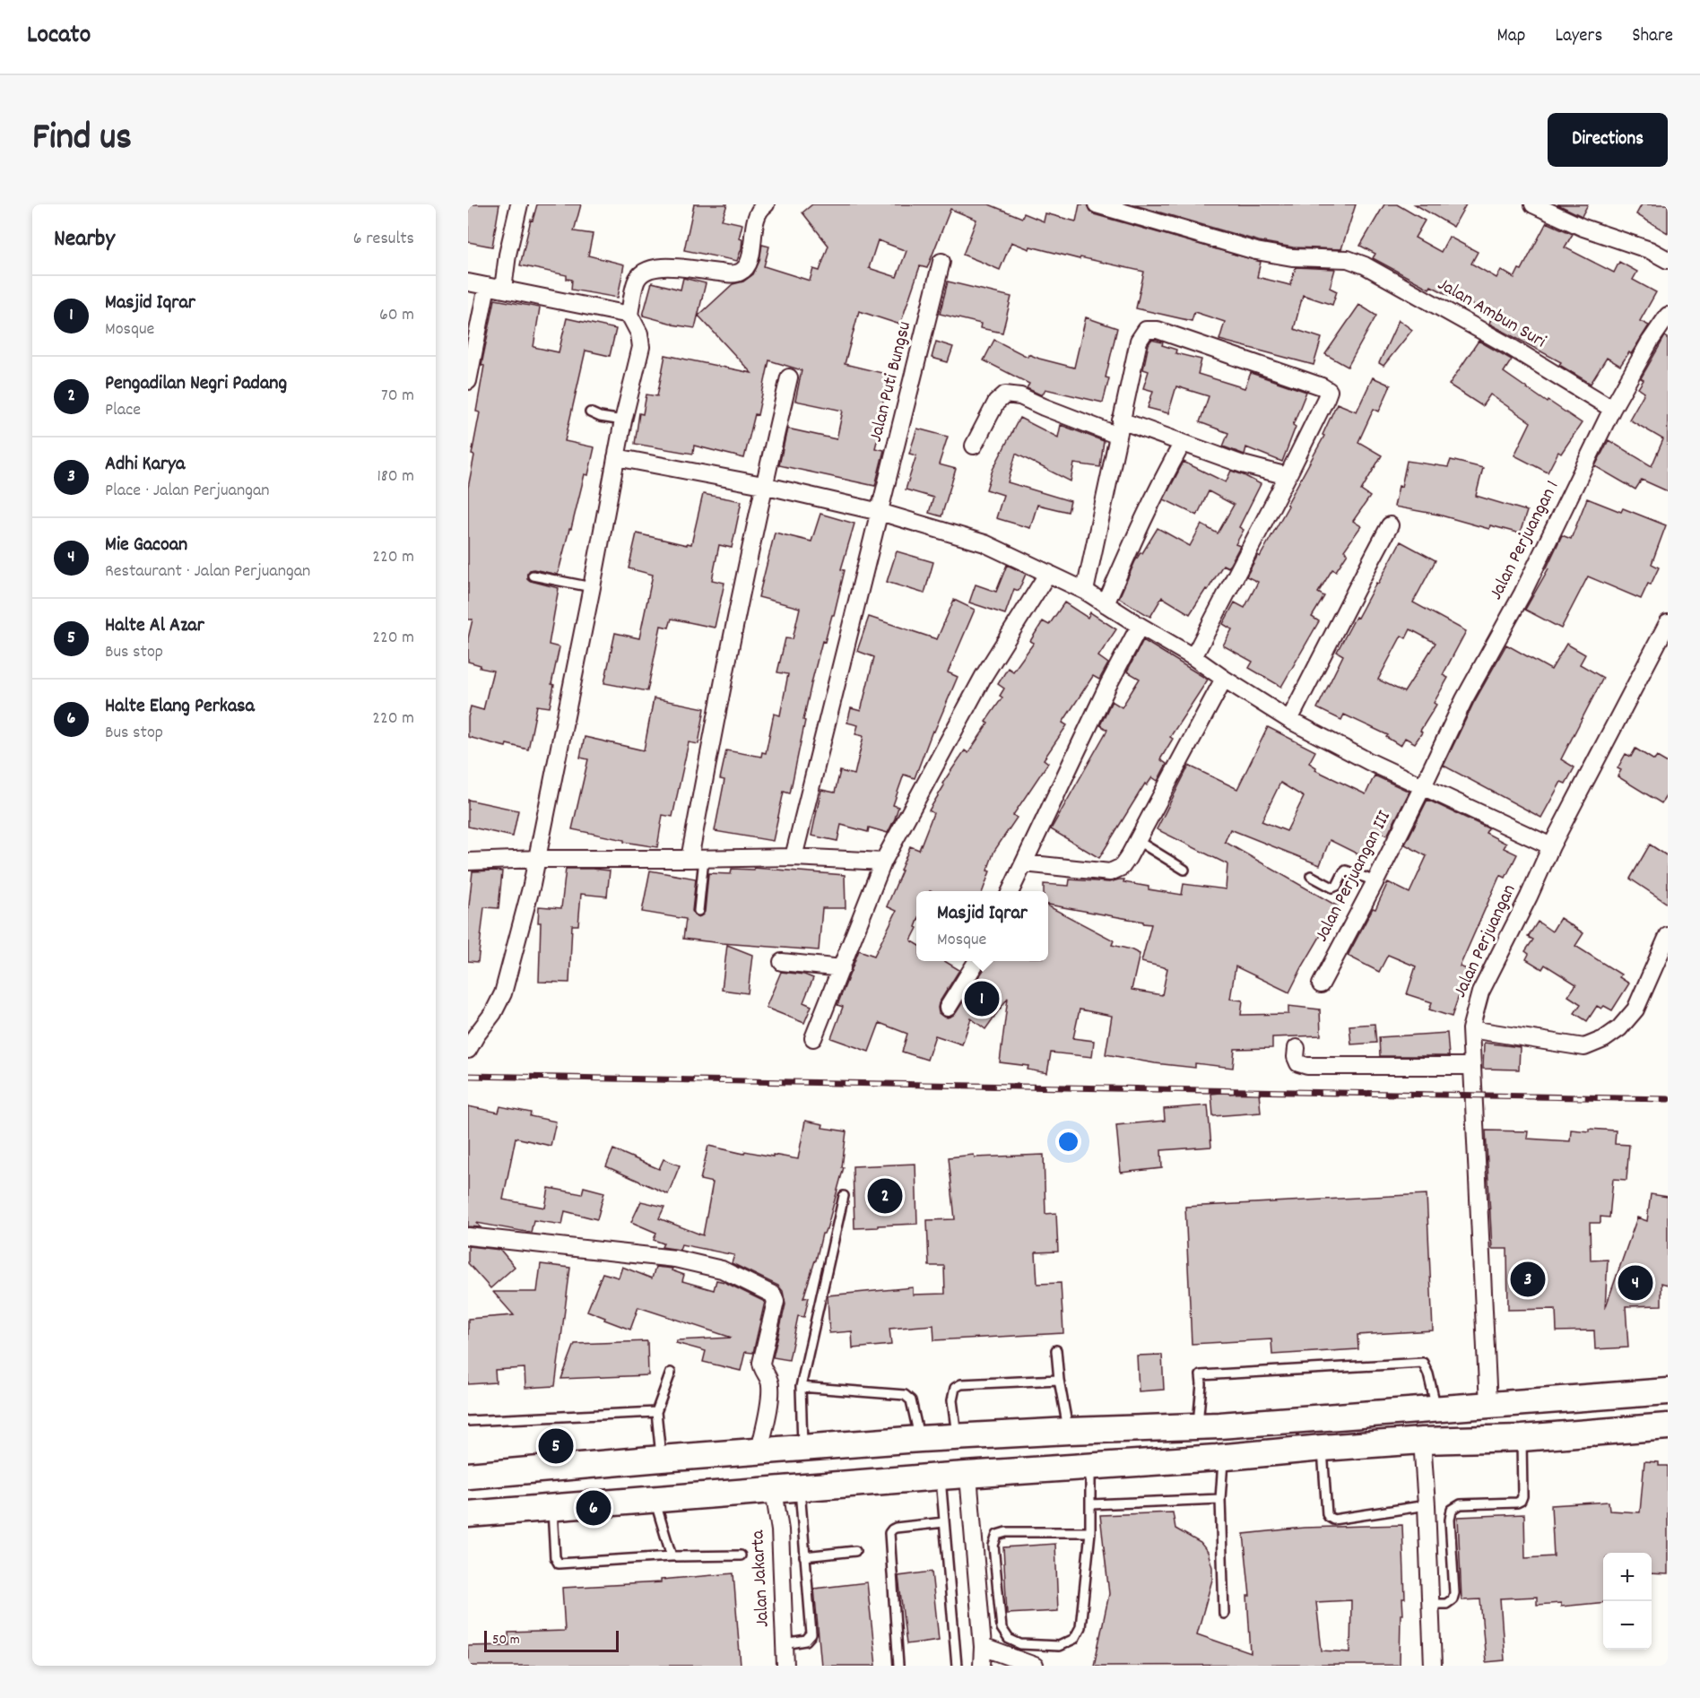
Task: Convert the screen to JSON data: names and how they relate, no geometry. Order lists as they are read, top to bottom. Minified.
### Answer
{"streets":{"street":["Jalan Ambun Suri","Jalan Puti Bungsu","Jalan Perjuangan 1","Jalan Perjuangan III","Jalan Perjuangan","Jalan Jakarta"]},"crossings":[["Jalan Ambun Suri","Jalan Perjuangan 1"],["Jalan Perjuangan 1","Jalan Perjuangan III"]],"scale_bar":"50 m","page":{"header":"Locato","nav":["Map","Layers","Share"],"title":"Find us","buttons":"Directions","heading":["Nearby","6 results"],"list":[{"mark":"1","name":"Masjid Iqrar","note":"Mosque","value":"60 m"},{"mark":"2","name":"Pengadilan Negri Padang","note":"Place","value":"70 m"},{"mark":"3","name":"Adhi Karya","note":"Place · Jalan Perjuangan","value":"180 m"},{"mark":"4","name":"Mie Gacoan","note":"Restaurant · Jalan Perjuangan","value":"220 m"},{"mark":"5","name":"Halte Al Azar","note":"Bus stop","value":"220 m"},{"mark":"6","name":"Halte Elang Perkasa","note":"Bus stop","value":"220 m"}],"popup":["Masjid Iqrar","Mosque"],"pins":["1","2","3","4","5","6"],"map_buttons":["+","−"],"scale":"50 m"}}
